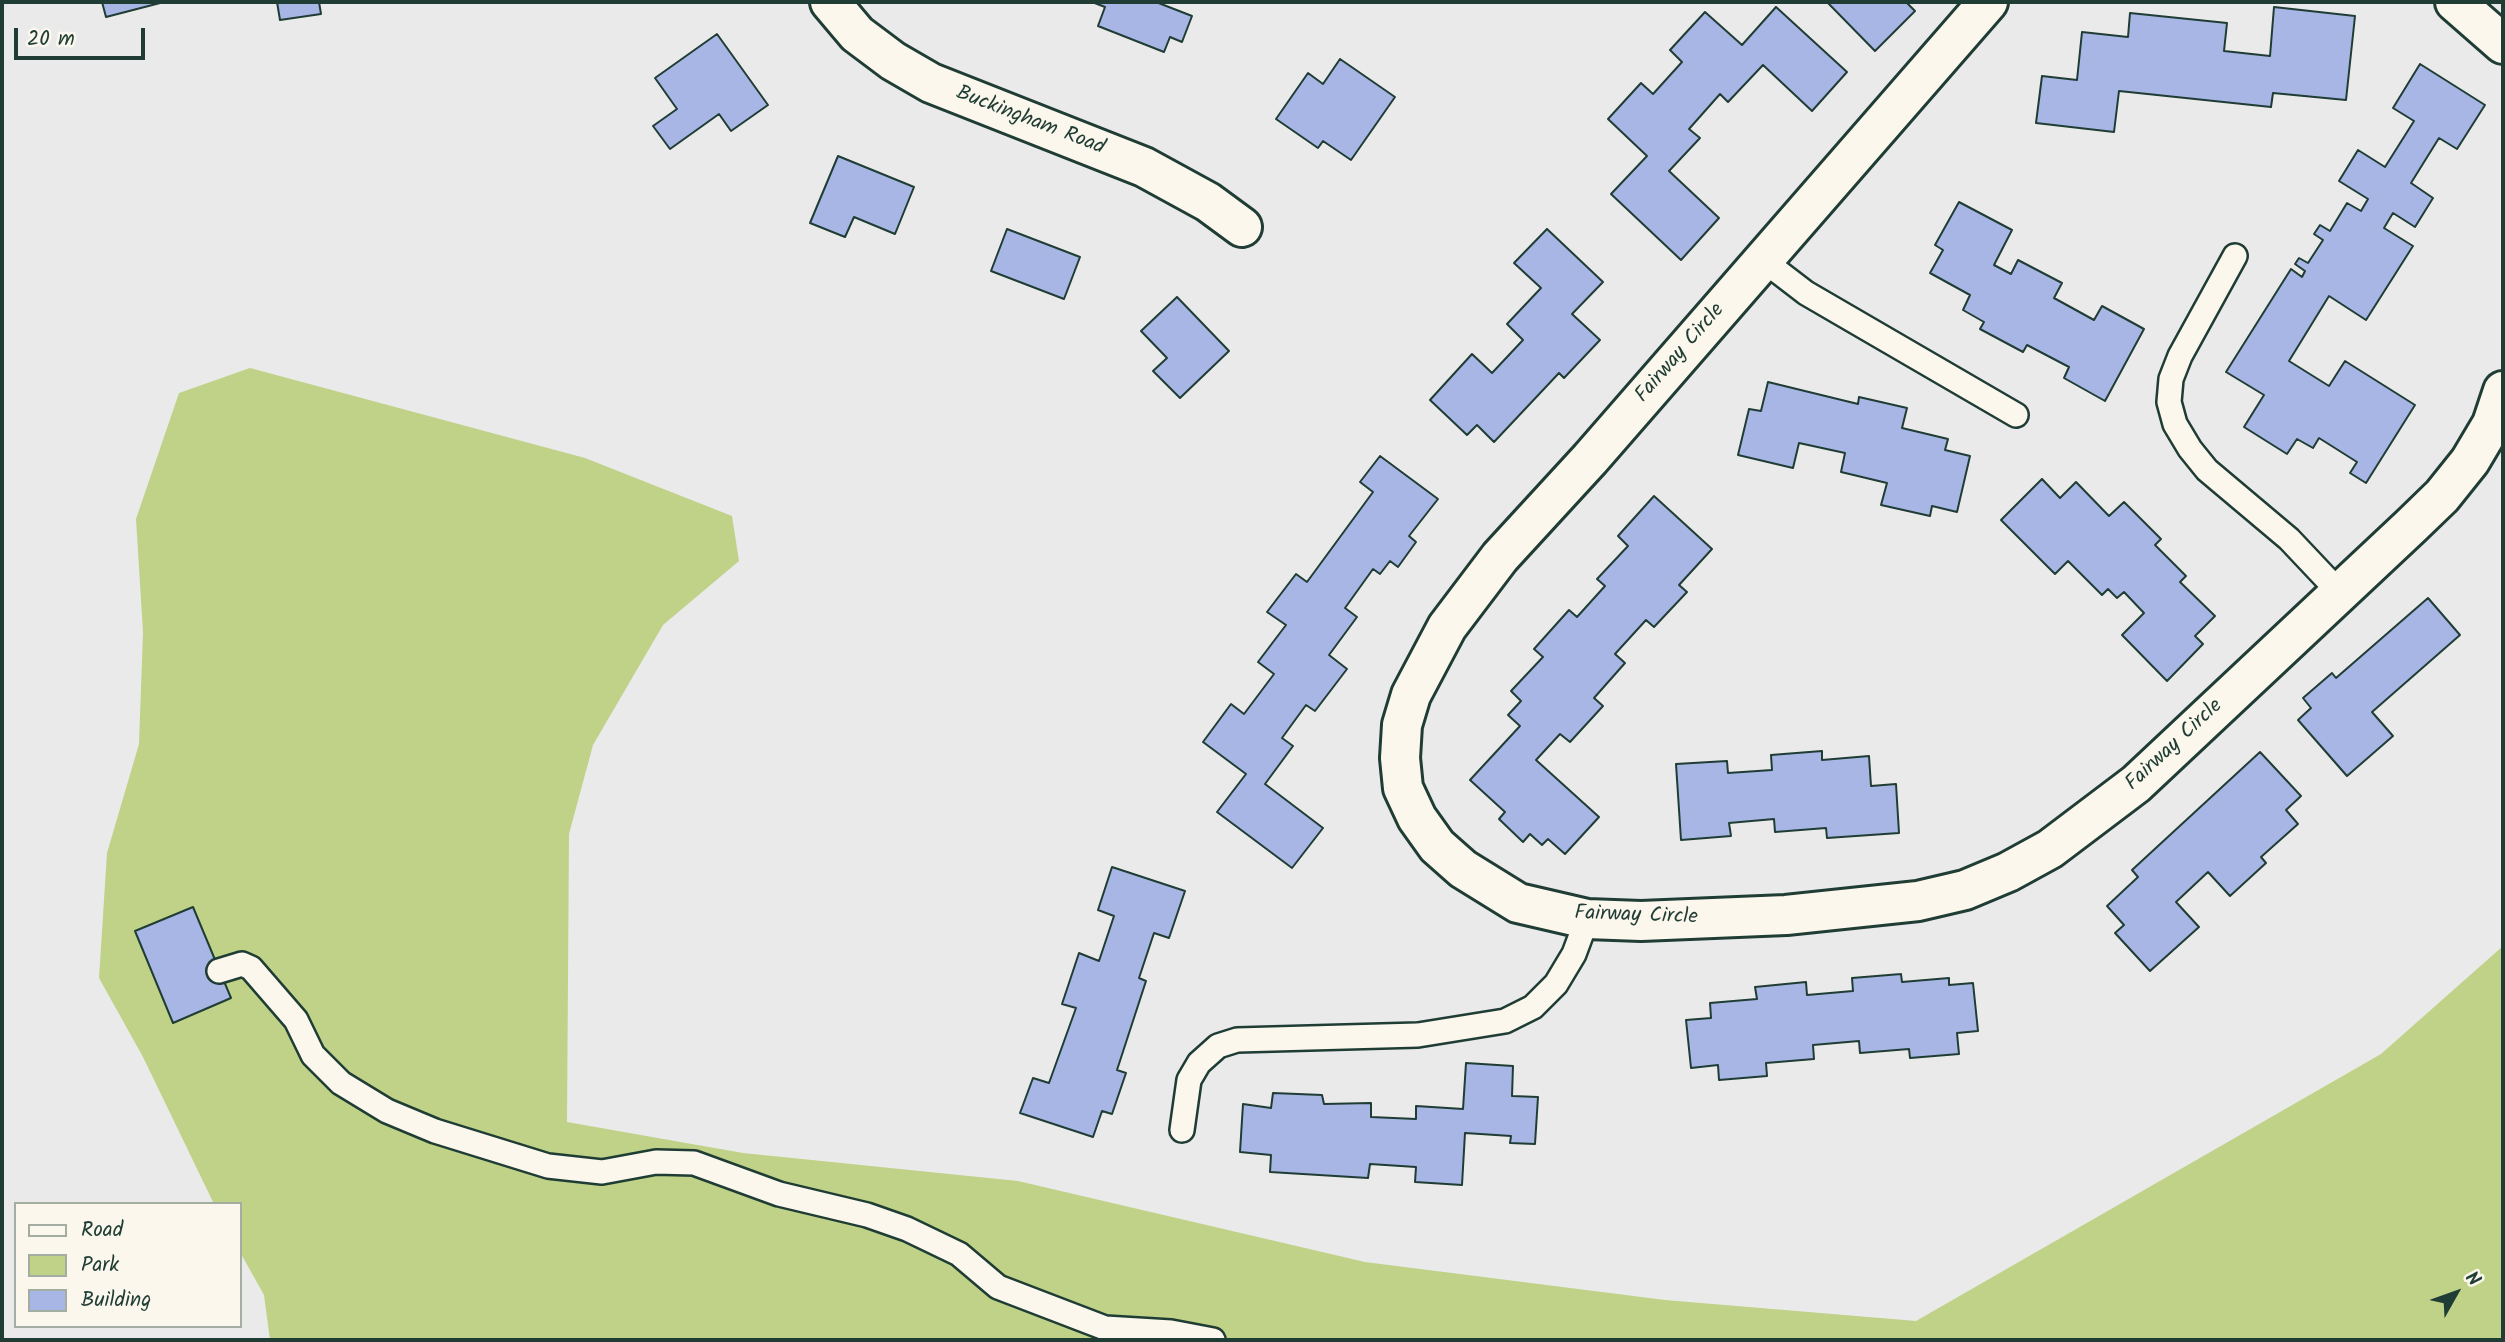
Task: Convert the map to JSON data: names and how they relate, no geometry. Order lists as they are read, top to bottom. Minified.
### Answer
{"streets":{"street":["Buckingham Road","Fairway Circle"]},"legend":["Road","Park","Building"],"scale_bar":"20 m","north":"top right"}
